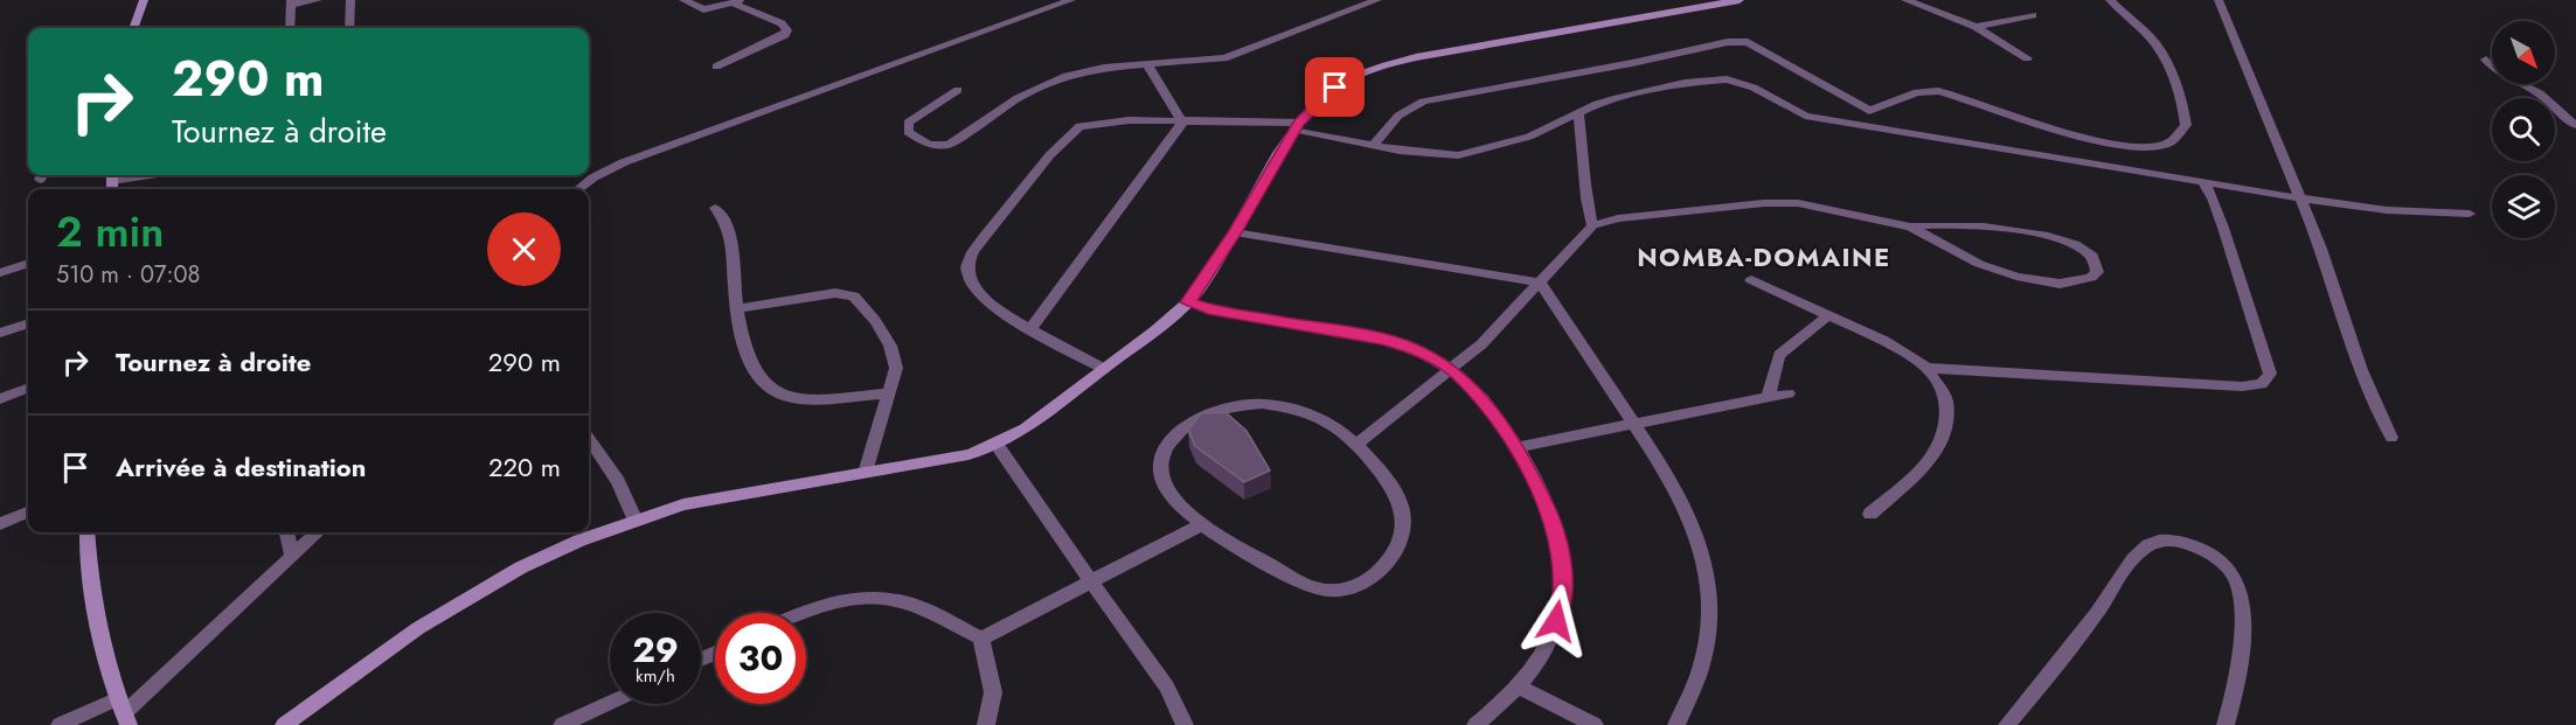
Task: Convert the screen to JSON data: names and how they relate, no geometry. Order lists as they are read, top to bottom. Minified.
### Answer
{"districts":["NOMBA-DOMAINE"],"north":"bottom right","page":{"turn":["290 m","Tournez à droite"],"heading":["2 min","510 m · 07:08"],"list":[{"name":"Tournez à droite","value":"290 m"},{"name":"Arrivée à destination","value":"220 m"}],"speed":"29 km/h","limit":"30"}}
